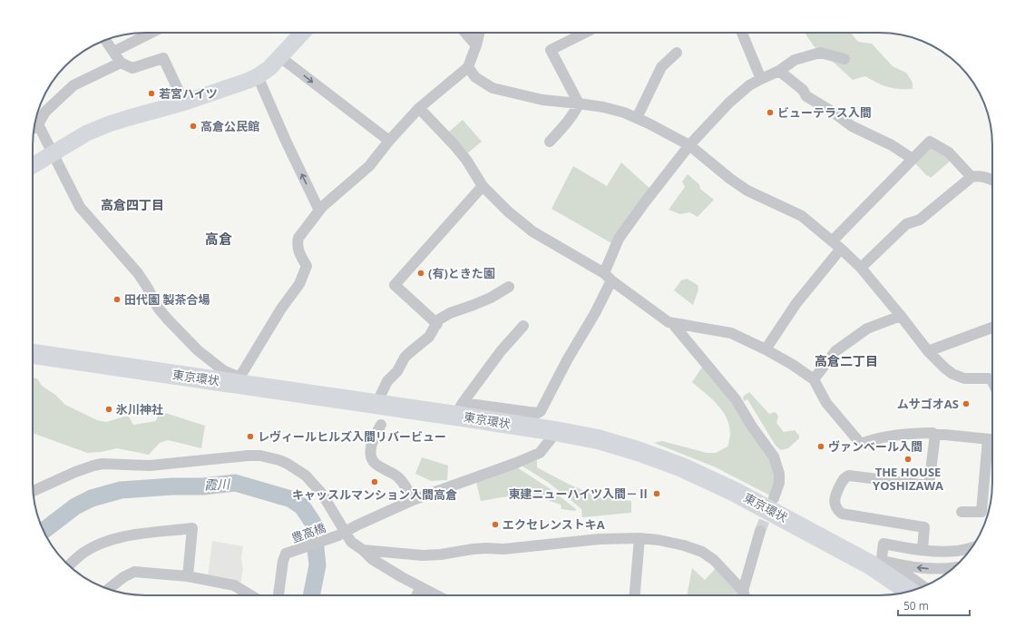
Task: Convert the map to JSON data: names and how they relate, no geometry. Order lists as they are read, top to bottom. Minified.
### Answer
{"streets":{"highway":["東京環状"],"street":["豊高橋"]},"crossings":[["東京環状","豊高橋"]],"districts":["高倉四丁目","高倉","高倉二丁目"],"water":["霞川"],"places":["若宮ハイツ","ビューテラス入間","高倉公民館","(有)ときた園","田代園 製茶合場","ムサゴオAS","氷川神社","レヴィールヒルズ入間リバービュー","ヴァンベール入間","THE HOUSE YOSHIZAWA","キャッスルマンション入間高倉","東建ニューハイツ入間－Ⅱ","エクセレンストキA"],"scale_bar":"50 m"}
